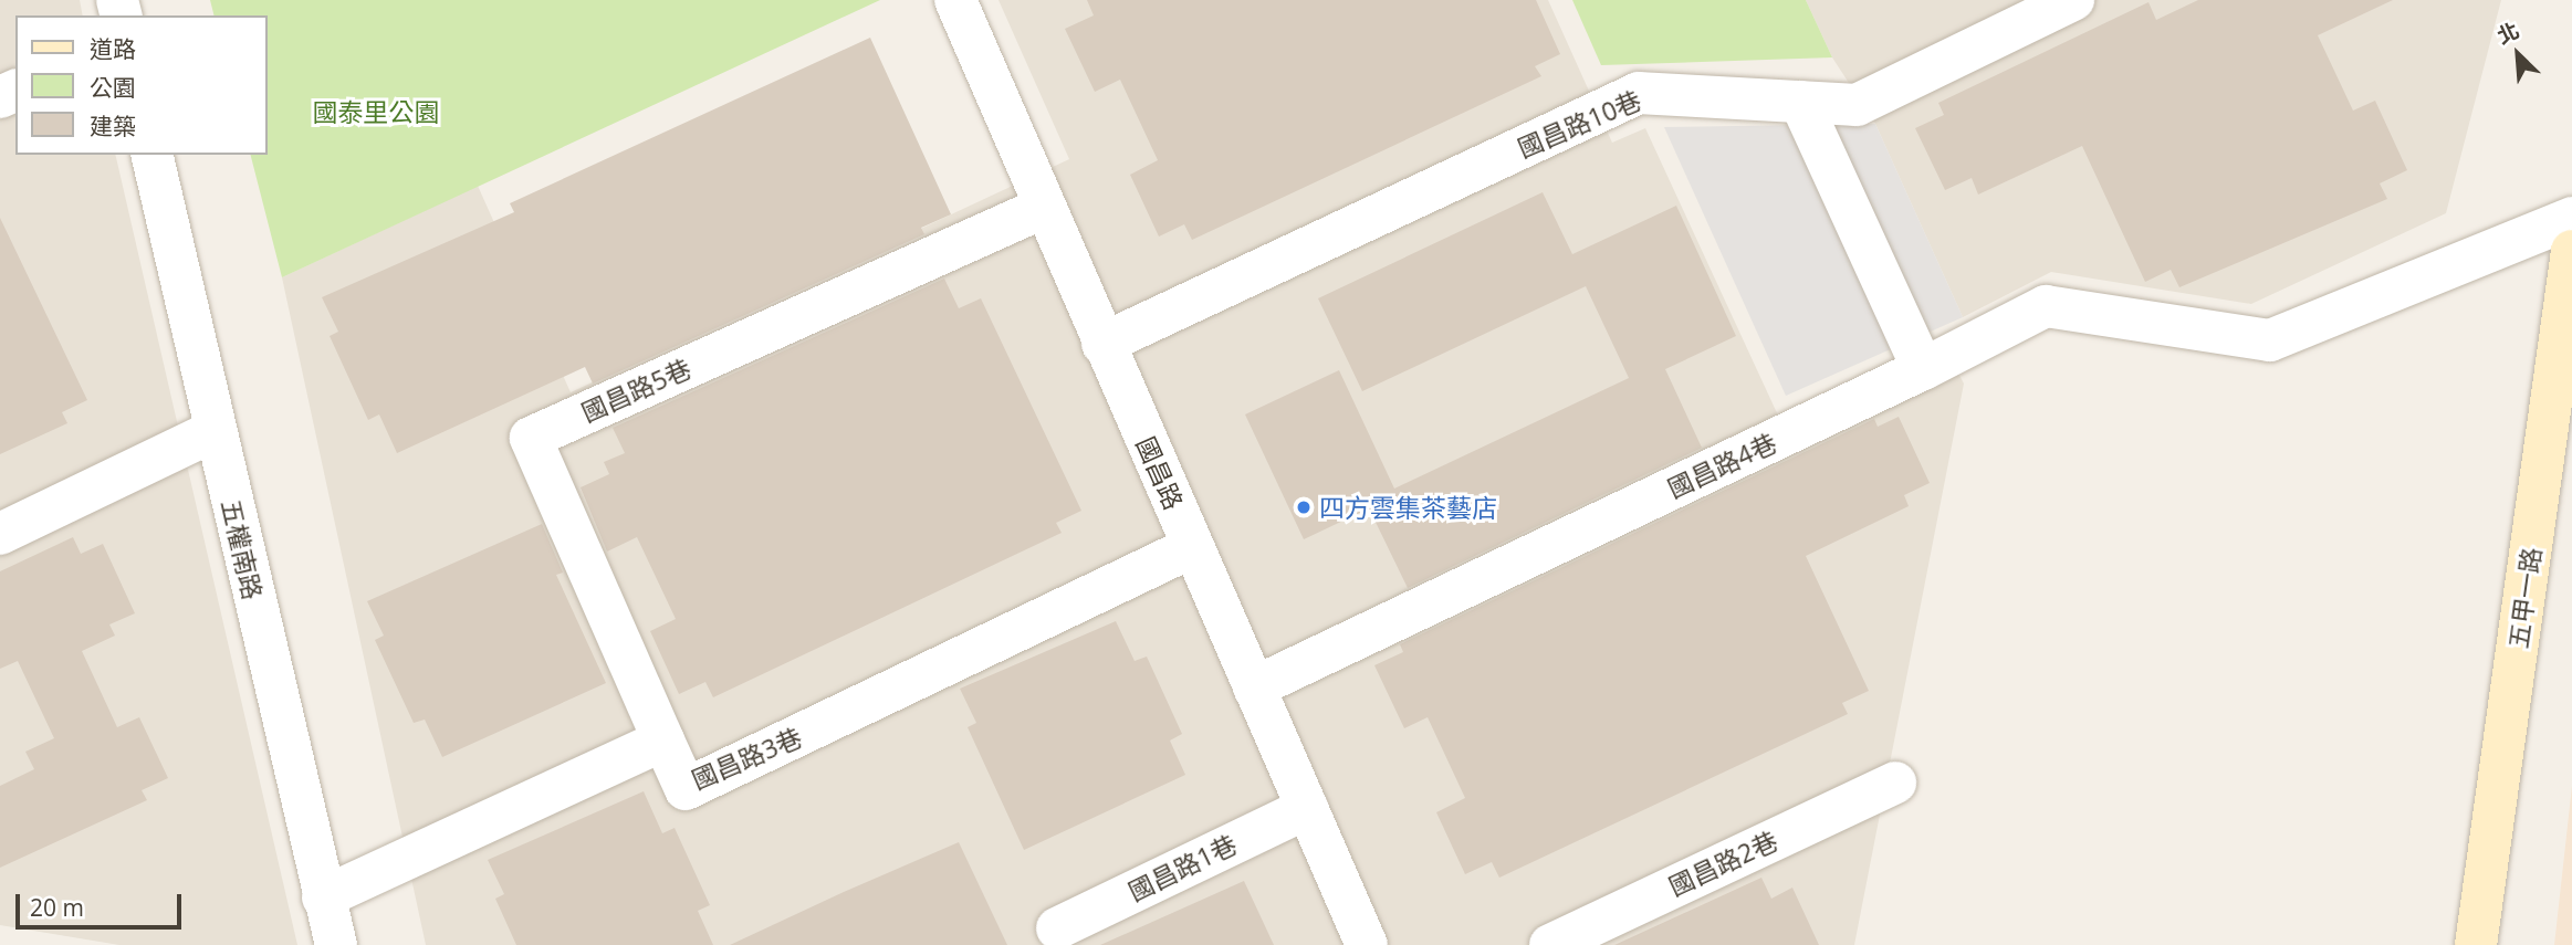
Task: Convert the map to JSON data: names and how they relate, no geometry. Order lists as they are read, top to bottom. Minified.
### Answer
{"streets":{"main road":["五甲一路"],"street":["國昌路10巷","國昌路5巷","國昌路4巷","國昌路","五權南路","國昌路3巷","國昌路2巷","國昌路1巷"]},"crossings":[["國昌路10巷","國昌路"],["國昌路5巷","國昌路"],["國昌路5巷","國昌路3巷"],["國昌路4巷","國昌路"],["國昌路","國昌路3巷"],["國昌路","國昌路1巷"],["五權南路","國昌路3巷"]],"parks":["國泰里公園"],"places":["四方雲集茶藝店"],"legend":["道路","公園","建築"],"scale_bar":"20 m","north":"top left"}
